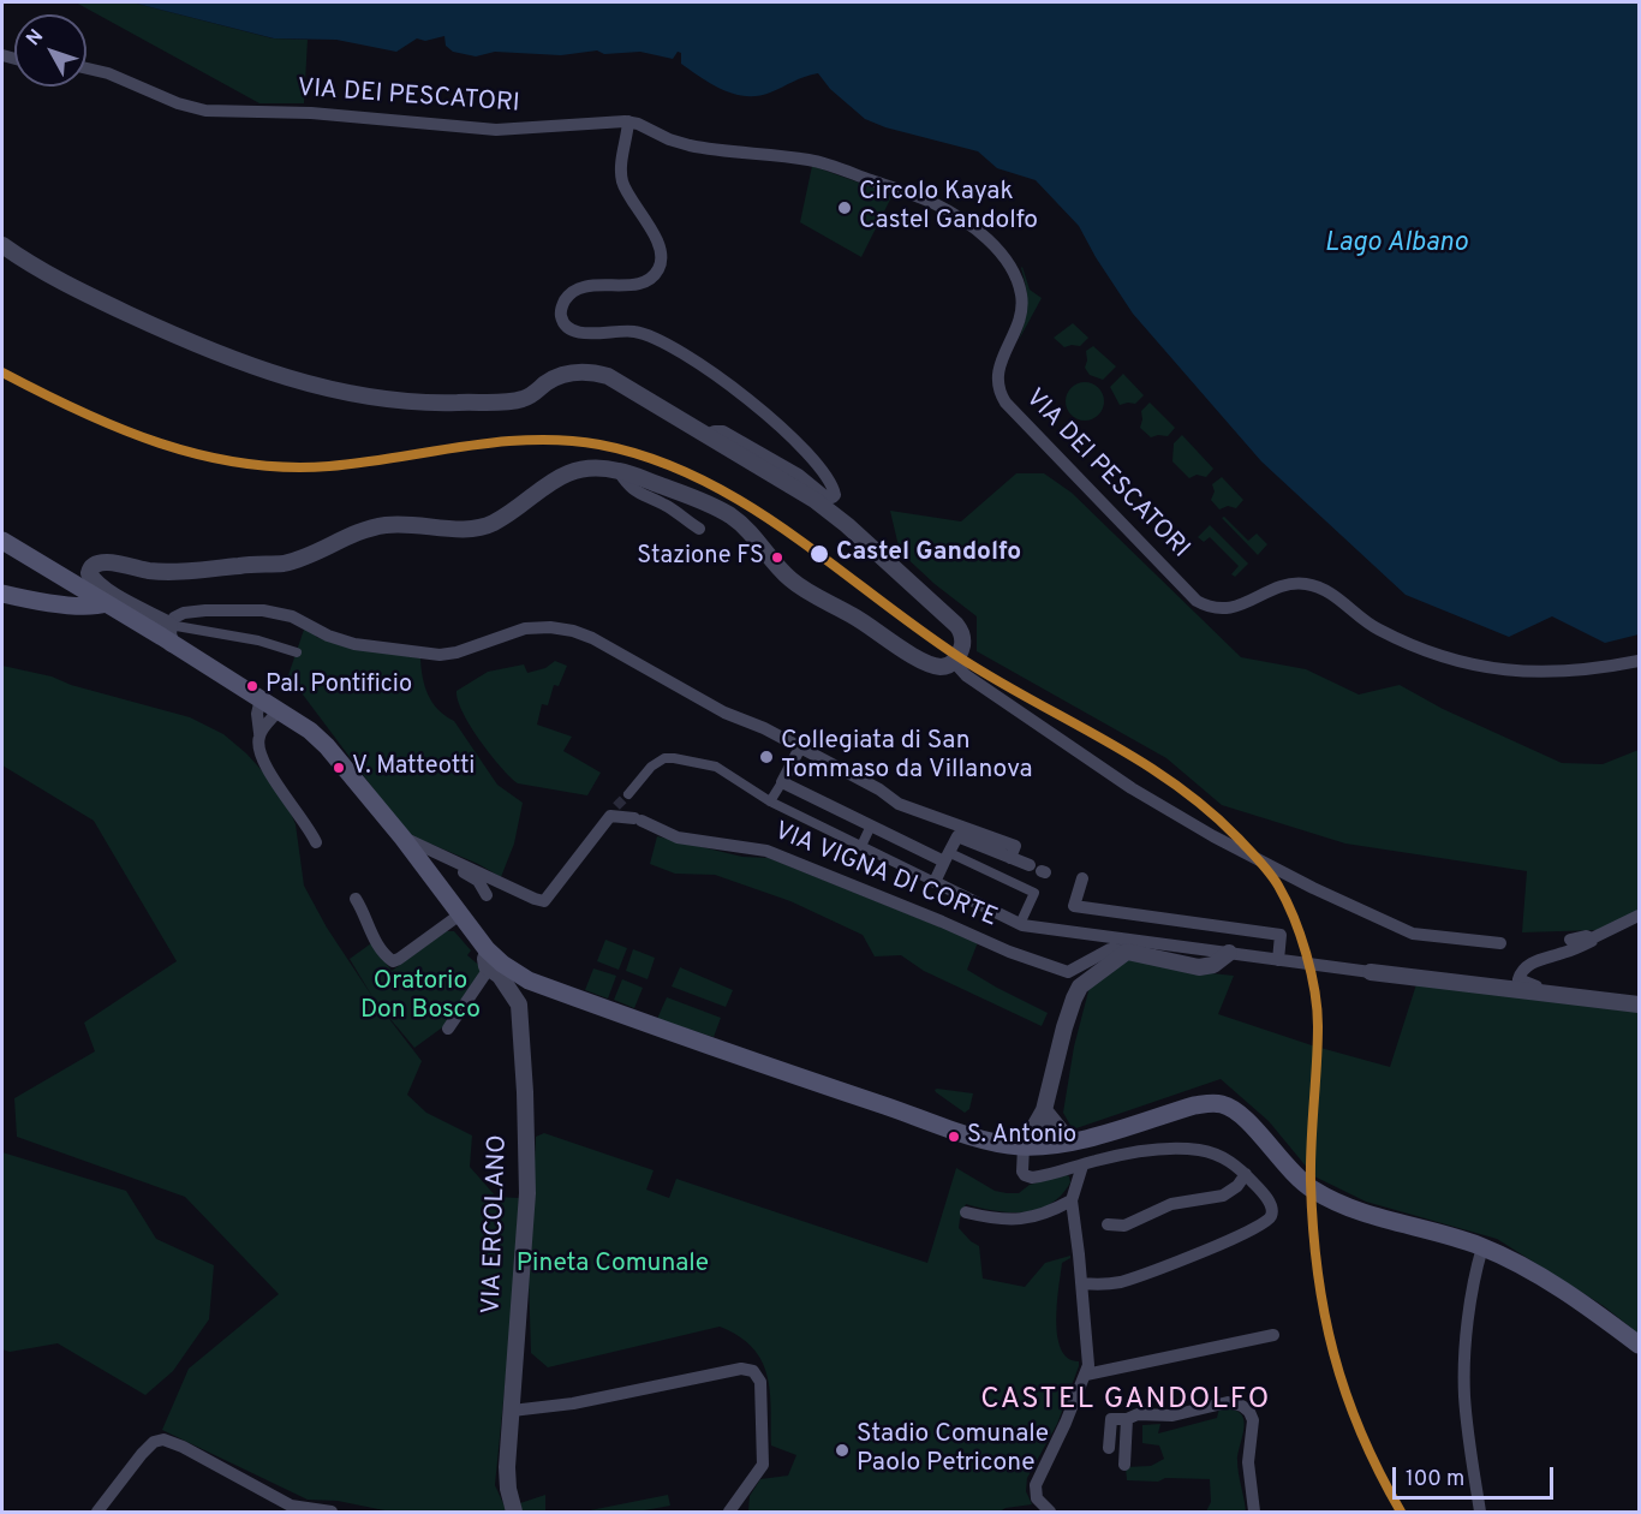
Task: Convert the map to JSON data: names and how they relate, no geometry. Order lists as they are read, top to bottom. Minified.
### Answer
{"streets":{"street":["VIA DEI PESCATORI","VIA VIGNA DI CORTE","VIA ERCOLANO"]},"districts":["CASTEL GANDOLFO"],"water":["Lago Albano"],"parks":["Oratorio Don Bosco","Pineta Comunale"],"places":["Circolo Kayak Castel Gandolfo","Castel Gandolfo","Stazione FS","Pal. Pontificio","Collegiata di San Tommaso da Villanova","V. Matteotti","S. Antonio","Stadio Comunale Paolo Petricone"],"scale_bar":"100 m","north":"top left"}
